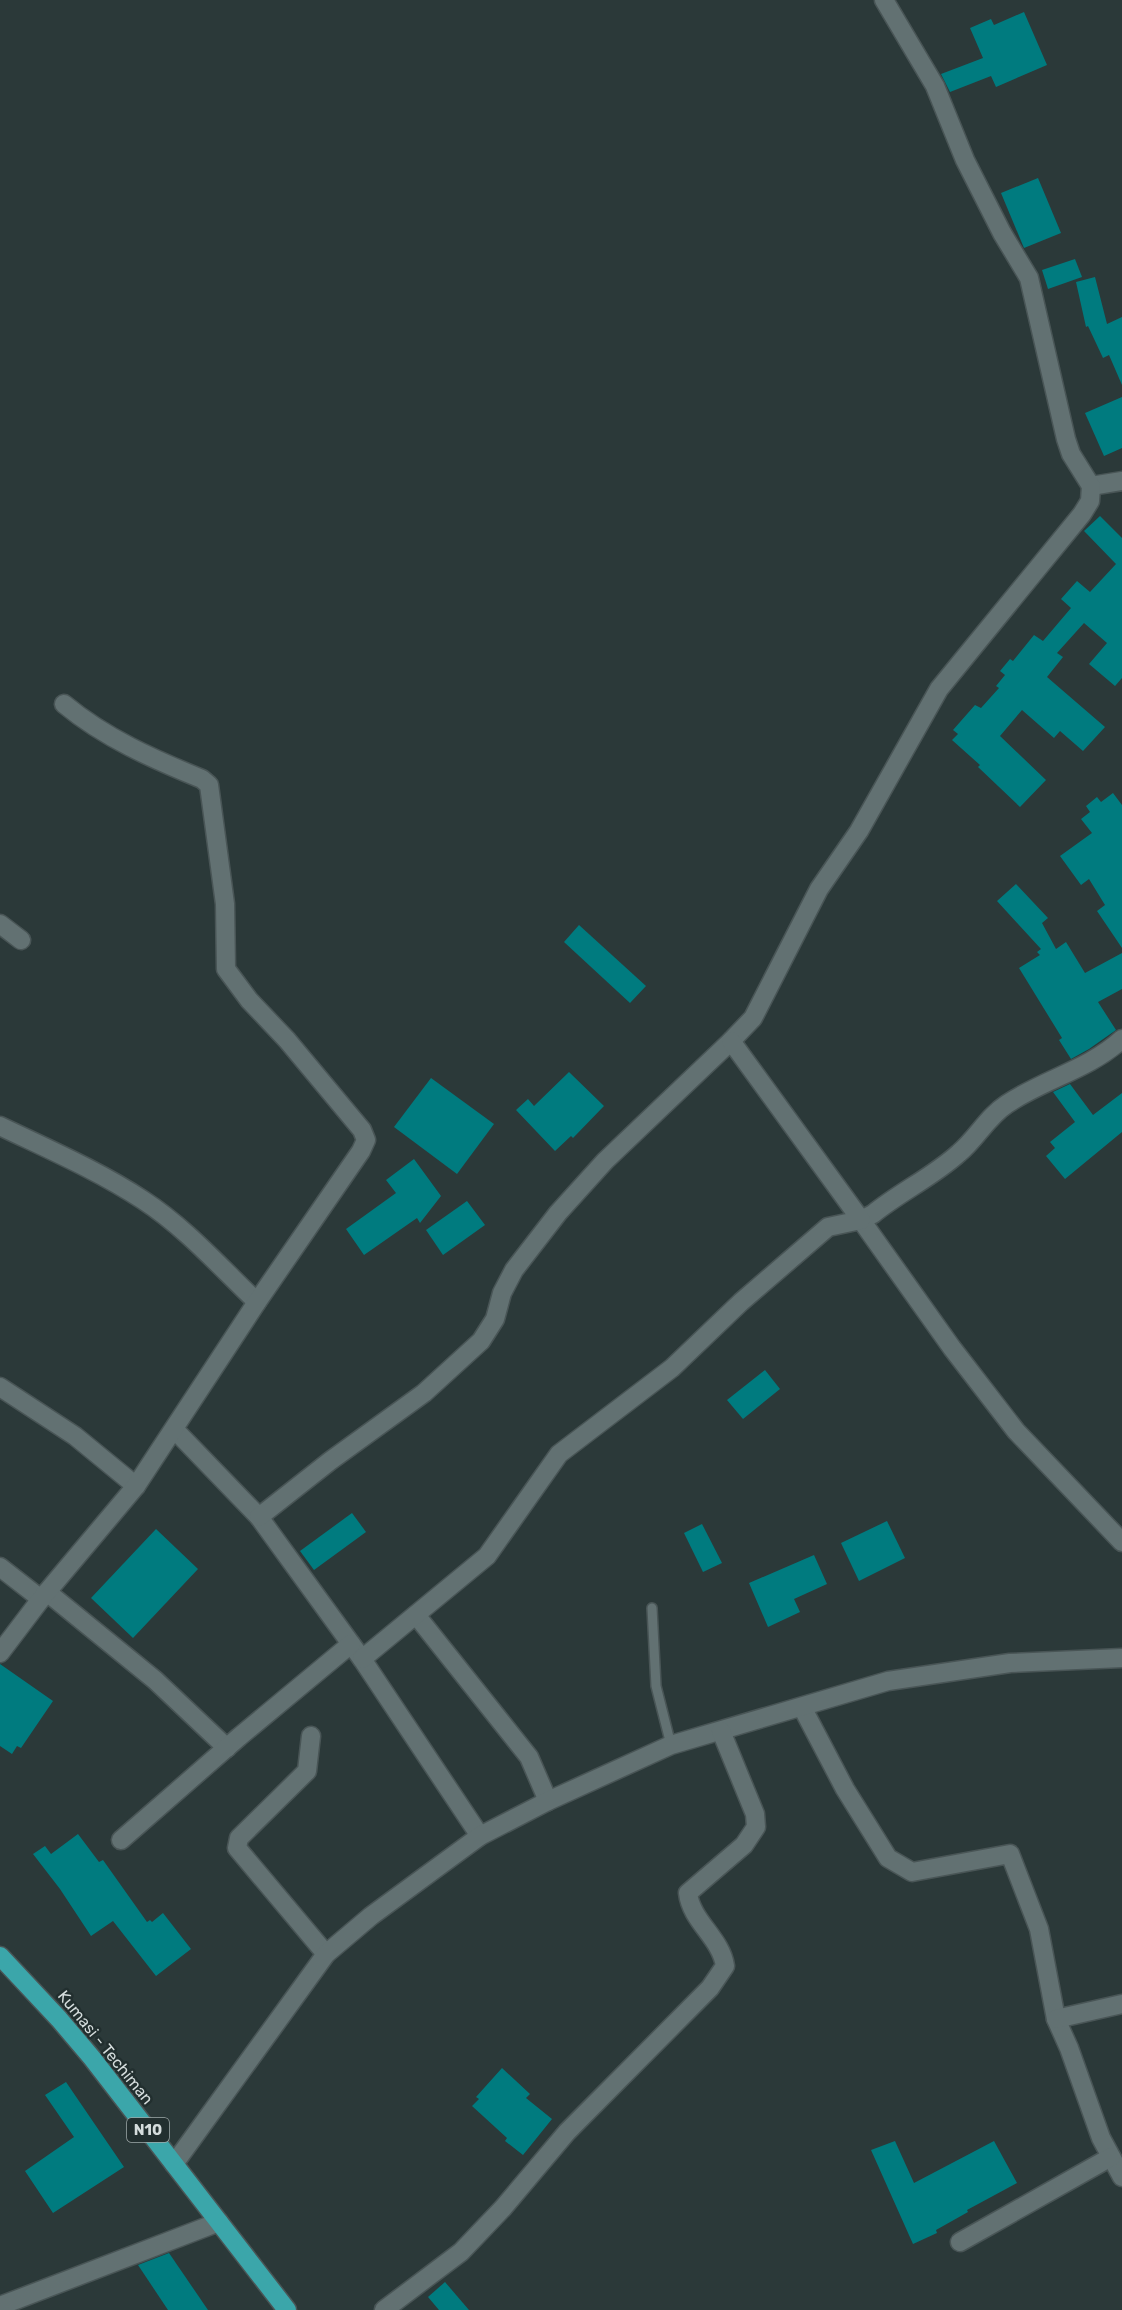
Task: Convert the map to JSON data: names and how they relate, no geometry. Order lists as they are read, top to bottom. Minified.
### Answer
{"streets":{"highway":["Kumasi - Techiman","N10"]}}
